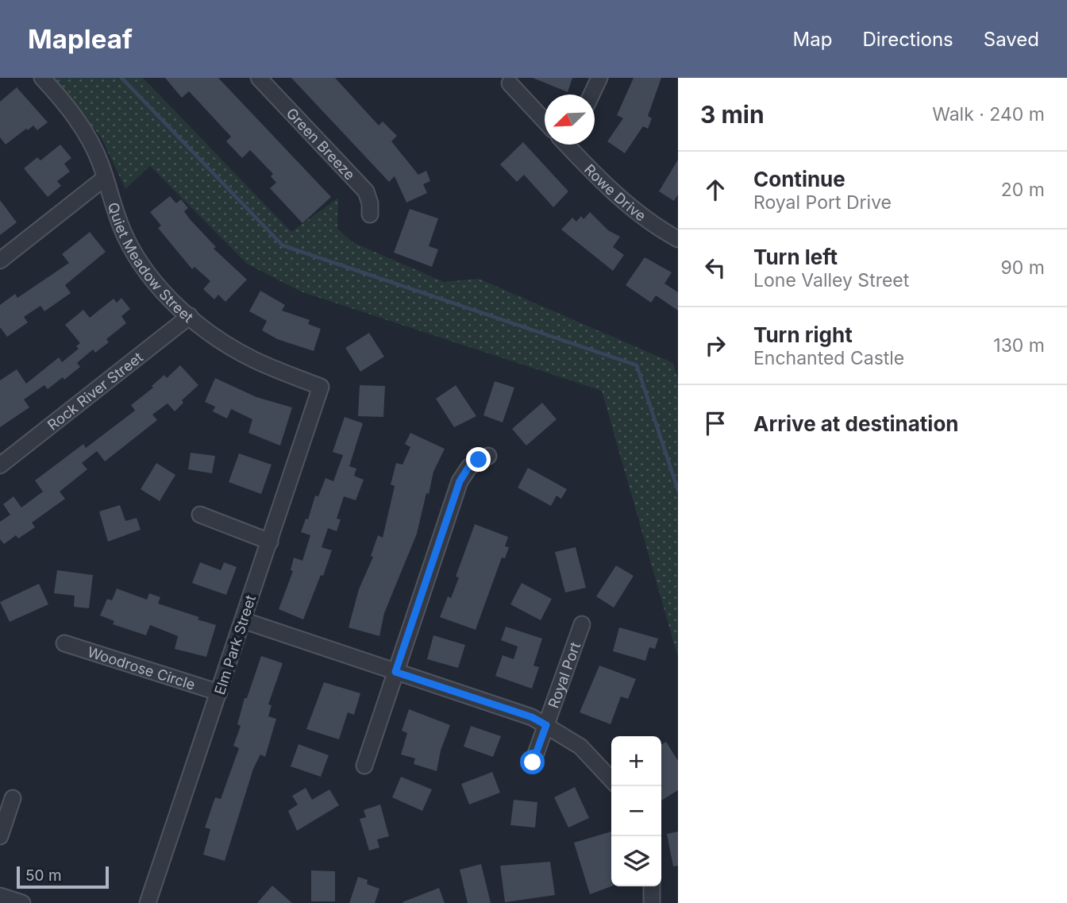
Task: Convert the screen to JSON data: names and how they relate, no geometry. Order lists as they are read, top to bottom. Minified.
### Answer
{"streets":{"street":["Green Breeze","Rowe Drive","Quiet Meadow Street","Rock River Street","Elm Park Street","Woodrose Circle","Royal Port"]},"crossings":[["Quiet Meadow Street","Rock River Street"],["Quiet Meadow Street","Elm Park Street"],["Elm Park Street","Woodrose Circle"]],"scale_bar":"50 m","north":"bottom left","page":{"header":"Mapleaf","nav":["Map","Directions","Saved"],"heading":["3 min","Walk · 240 m"],"list":[["Continue","Royal Port Drive","20 m"],["Turn left","Lone Valley Street","90 m"],["Turn right","Enchanted Castle","130 m"],"Arrive at destination"],"map_buttons":["+","−"],"scale":"50 m"}}
